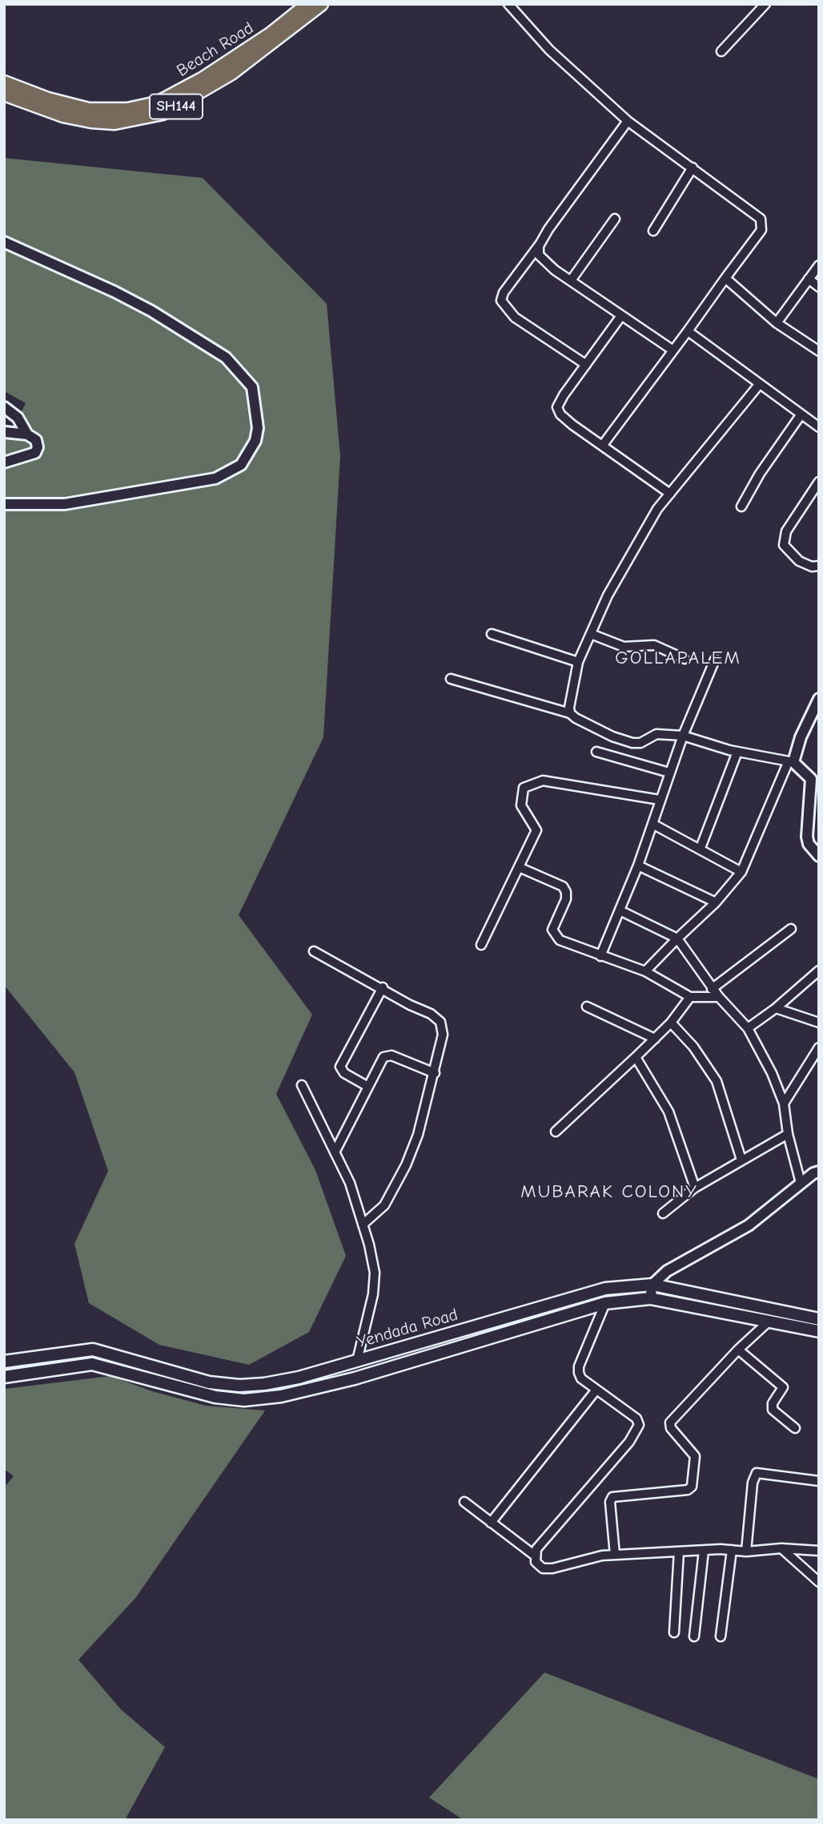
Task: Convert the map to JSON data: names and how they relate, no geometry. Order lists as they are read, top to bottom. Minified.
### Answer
{"streets":{"main road":["Beach Road","SH144","Yendada Road"]},"districts":["GOLLAPALEM","MUBARAK COLONY"]}
